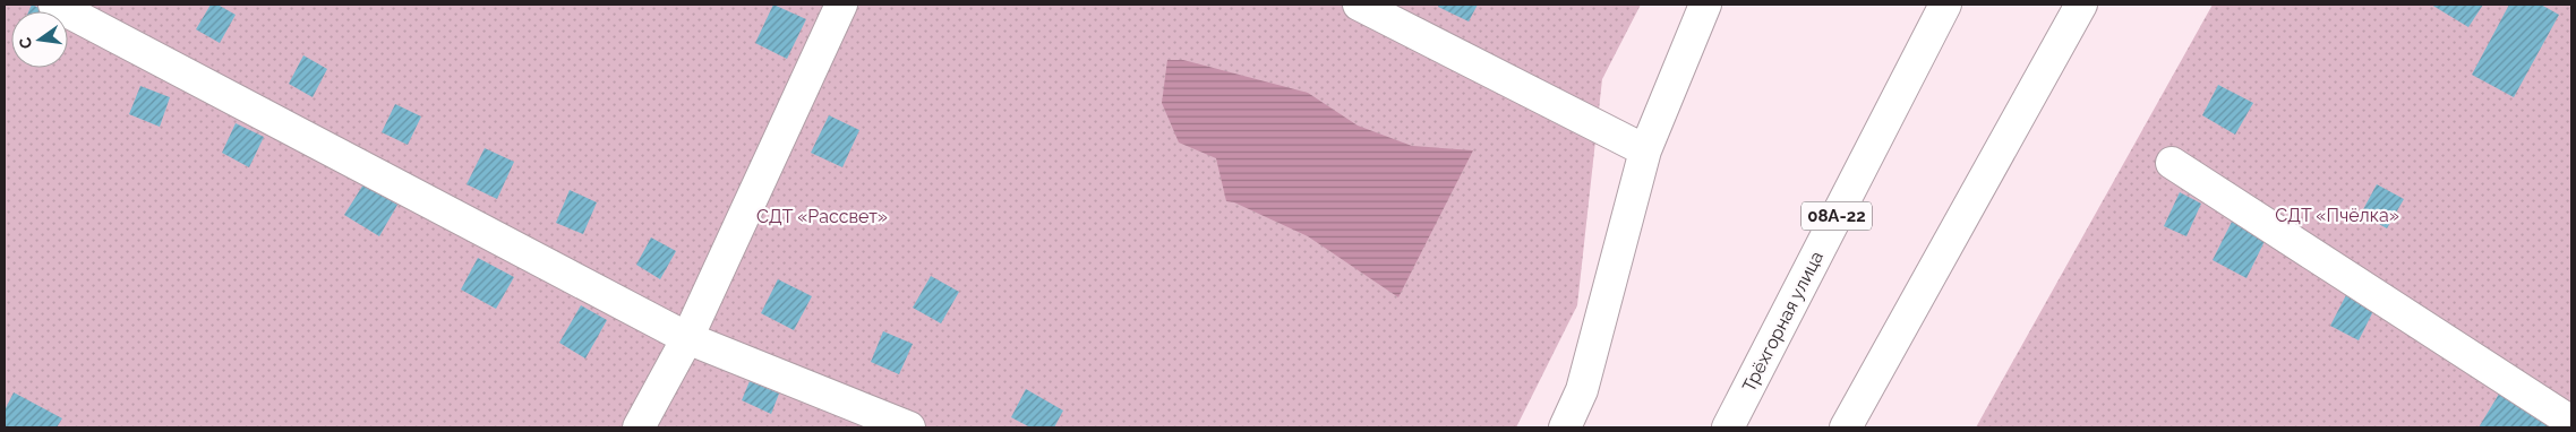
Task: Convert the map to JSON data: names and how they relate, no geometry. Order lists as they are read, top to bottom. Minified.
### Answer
{"streets":{"main road":["08А-22","Трёхгорная улица"]},"parks":["СДТ «Пчёлка»","СДТ «Рассвет»"],"north":"left"}
